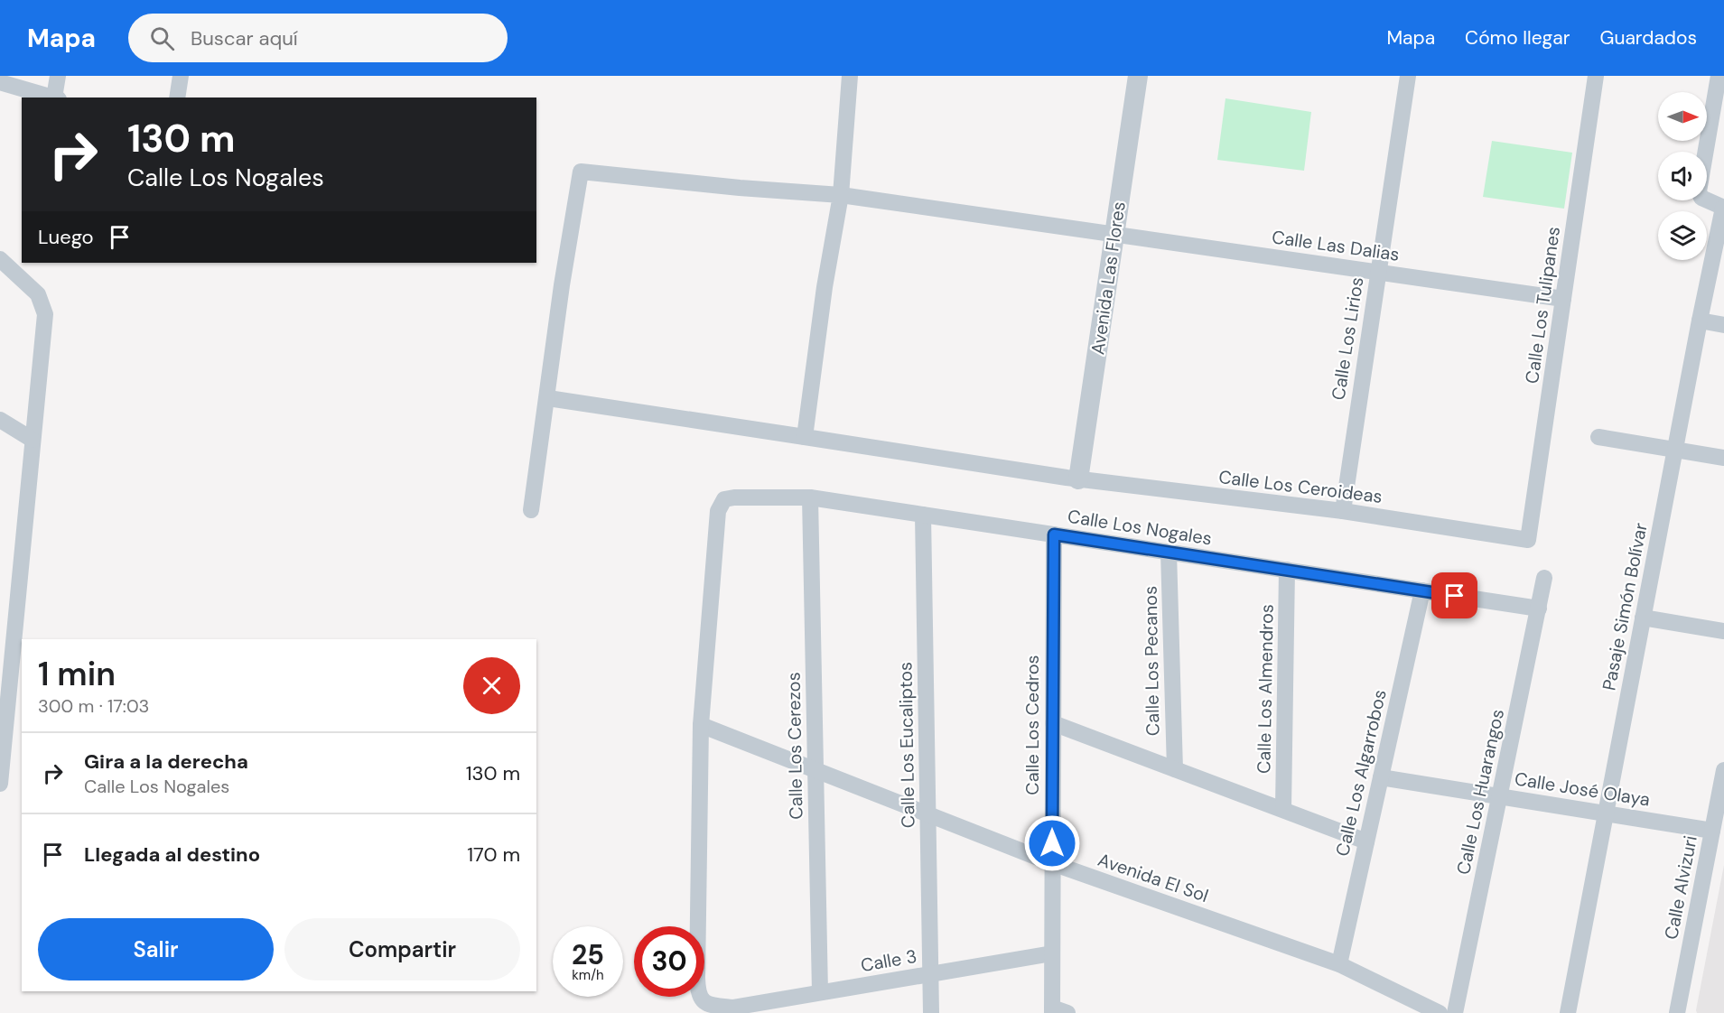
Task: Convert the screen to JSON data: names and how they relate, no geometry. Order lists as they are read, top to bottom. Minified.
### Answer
{"streets":{"street":["Calle Las Dalias","Avenida Las Flores","Calle Los Tulipanes","Calle Los Lirios","Calle Los Ceroideas","Calle Los Nogales","Pasaje Simón Bolívar","Calle Los Pecanos","Calle Los Almendros","Calle Los Cedros","Calle Los Eucaliptos","Calle Los Cerezos","Calle Los Algarrobos","Calle José Olaya","Calle Los Huarangos","Avenida El Sol","Calle Alvizuri","Calle 3"]},"crossings":[["Calle Las Dalias","Avenida Las Flores"],["Calle Las Dalias","Calle Los Tulipanes"],["Calle Las Dalias","Calle Los Lirios"],["Calle Las Dalias","Calle Los Ceroideas"],["Avenida Las Flores","Calle Los Ceroideas"],["Calle Los Tulipanes","Calle Los Ceroideas"],["Calle Los Lirios","Calle Los Ceroideas"],["Calle Los Nogales","Calle Los Pecanos"],["Calle Los Nogales","Calle Los Almendros"],["Calle Los Nogales","Calle Los Cedros"],["Calle Los Nogales","Calle Los Eucaliptos"],["Calle Los Nogales","Calle Los Cerezos"],["Calle Los Nogales","Calle Los Algarrobos"],["Calle Los Nogales","Calle Los Huarangos"],["Calle Los Nogales","Calle 3"],["Pasaje Simón Bolívar","Calle José Olaya"],["Calle Los Cedros","Avenida El Sol"],["Calle Los Cedros","Calle 3"],["Calle Los Eucaliptos","Avenida El Sol"],["Calle Los Eucaliptos","Calle 3"],["Calle Los Cerezos","Avenida El Sol"],["Calle Los Cerezos","Calle 3"],["Calle Los Algarrobos","Calle José Olaya"],["Calle Los Algarrobos","Avenida El Sol"],["Calle José Olaya","Calle Los Huarangos"],["Calle José Olaya","Calle Alvizuri"],["Avenida El Sol","Calle 3"]],"north":"right","page":{"header":"Mapa","search":"Buscar aquí","nav":["Mapa","Cómo llegar","Guardados"],"turn":["130 m","Calle Los Nogales"],"then":"Luego","heading":["1 min","300 m · 17:03"],"list":[{"name":"Gira a la derecha","note":"Calle Los Nogales","value":"130 m"},{"name":"Llegada al destino","value":"170 m"}],"buttons":["Salir","Compartir"],"speed":"25 km/h","limit":"30"}}
